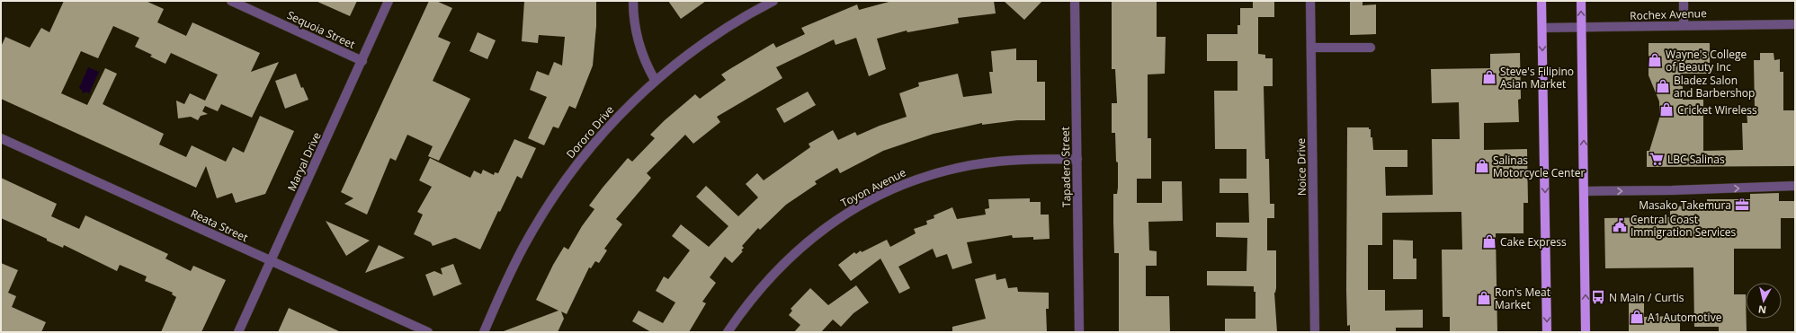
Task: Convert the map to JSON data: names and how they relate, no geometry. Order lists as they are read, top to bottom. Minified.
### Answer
{"streets":{"street":["Rochex Avenue","Sequoia Street","Dororo Drive","Maryal Drive","Tapadero Street","Noice Drive","Toyon Avenue","Reata Street"]},"crossings":[["Sequoia Street","Maryal Drive"],["Maryal Drive","Reata Street"],["Tapadero Street","Toyon Avenue"]],"places":{"shop":["Wayne's College of Beauty Inc","Steve's Filipino Asian Market","Bladez Salon and Barbershop","Cricket Wireless","Salinas Motorcycle Center","Cake Express","Ron's Meat Market","A1 Automotive"],"supermarket":["LBC Salinas"],"office":["Masako Takemura"],"public building":["Central Coast Immigration Services"],"bus stop":["N Main / Curtis"]},"north":"bottom"}
